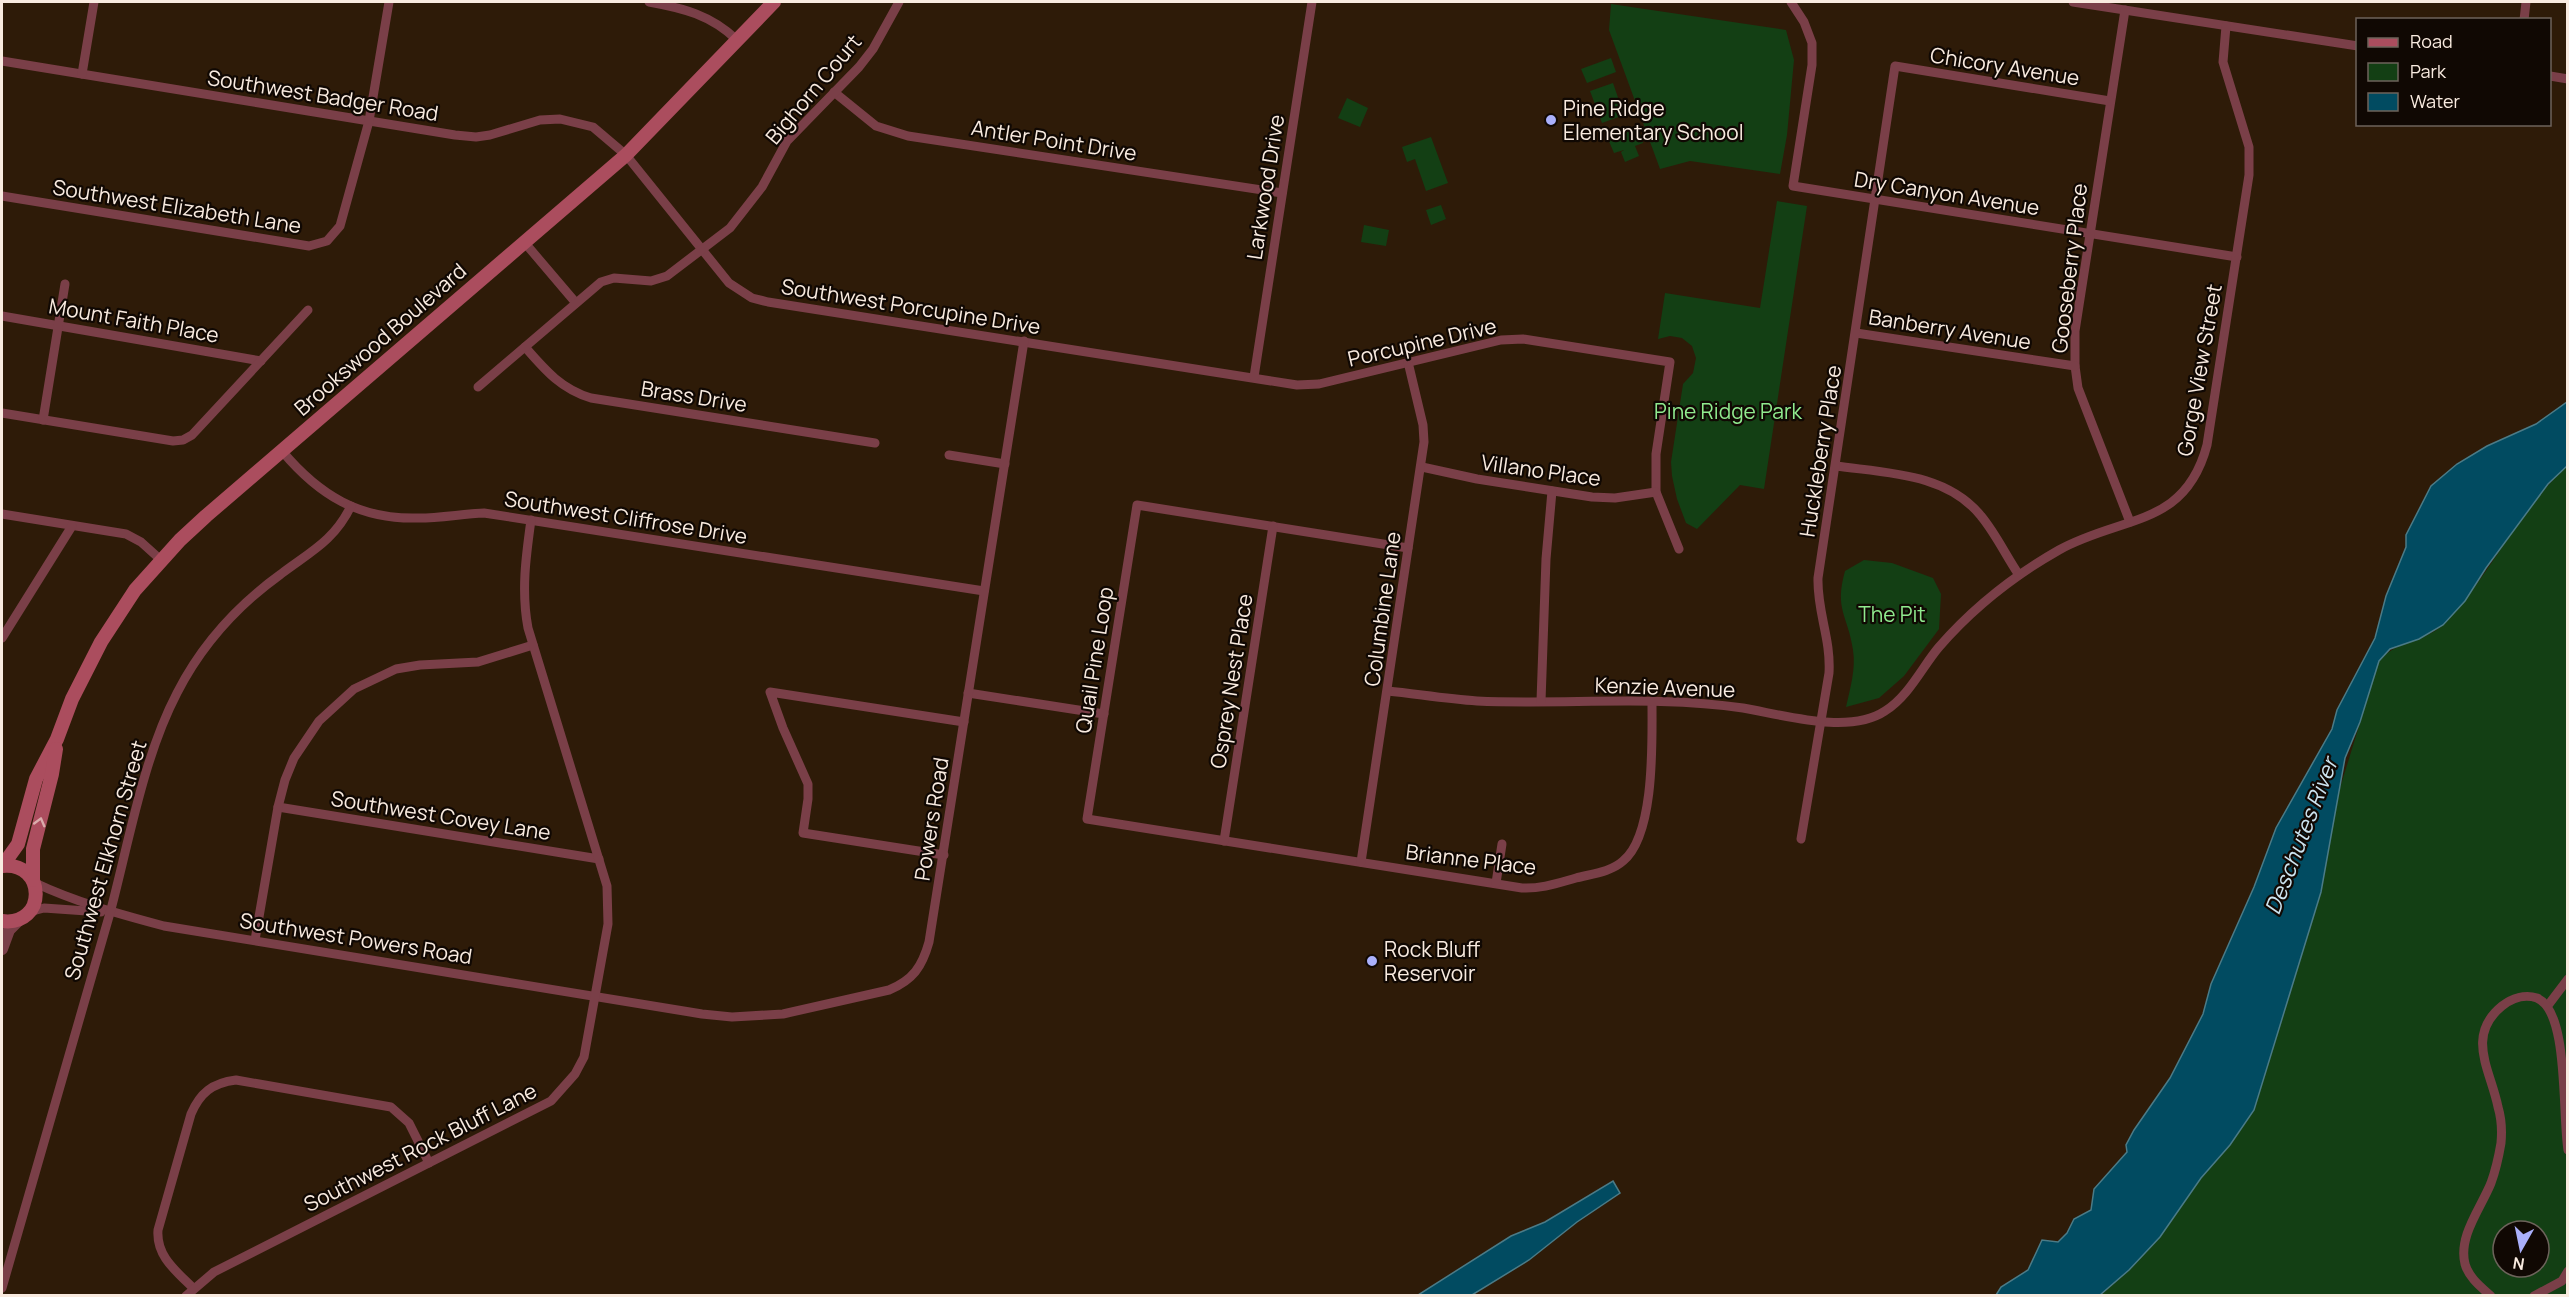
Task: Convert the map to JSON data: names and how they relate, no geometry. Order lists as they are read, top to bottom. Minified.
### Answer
{"streets":{"main road":["Brookswood Boulevard"],"street":["Chicory Avenue","Bighorn Court","Southwest Badger Road","Antler Point Drive","Larkwood Drive","Dry Canyon Avenue","Southwest Elizabeth Lane","Gooseberry Place","Southwest Porcupine Drive","Mount Faith Place","Banberry Avenue","Porcupine Drive","Gorge View Street","Brass Drive","Huckleberry Place","Villano Place","Southwest Cliffrose Drive","Columbine Lane","Quail Pine Loop","Osprey Nest Place","Kenzie Avenue","Southwest Covey Lane","Powers Road","Brianne Place","Southwest Elkhorn Street","Southwest Powers Road","Southwest Rock Bluff Lane"]},"crossings":[["Chicory Avenue","Gooseberry Place"],["Chicory Avenue","Huckleberry Place"],["Bighorn Court","Antler Point Drive"],["Bighorn Court","Southwest Porcupine Drive"],["Bighorn Court","Brass Drive"],["Southwest Badger Road","Southwest Elizabeth Lane"],["Southwest Badger Road","Southwest Porcupine Drive"],["Southwest Badger Road","Brookswood Boulevard"],["Antler Point Drive","Larkwood Drive"],["Larkwood Drive","Southwest Porcupine Drive"],["Larkwood Drive","Porcupine Drive"],["Dry Canyon Avenue","Gooseberry Place"],["Dry Canyon Avenue","Gorge View Street"],["Dry Canyon Avenue","Huckleberry Place"],["Gooseberry Place","Banberry Avenue"],["Gooseberry Place","Gorge View Street"],["Southwest Porcupine Drive","Brookswood Boulevard"],["Southwest Porcupine Drive","Porcupine Drive"],["Southwest Porcupine Drive","Powers Road"],["Banberry Avenue","Huckleberry Place"],["Brookswood Boulevard","Southwest Cliffrose Drive"],["Porcupine Drive","Villano Place"],["Porcupine Drive","Columbine Lane"],["Gorge View Street","Huckleberry Place"],["Gorge View Street","Kenzie Avenue"],["Huckleberry Place","Kenzie Avenue"],["Villano Place","Columbine Lane"],["Southwest Cliffrose Drive","Powers Road"],["Southwest Cliffrose Drive","Southwest Elkhorn Street"],["Southwest Cliffrose Drive","Southwest Rock Bluff Lane"],["Columbine Lane","Quail Pine Loop"],["Columbine Lane","Kenzie Avenue"],["Columbine Lane","Brianne Place"],["Quail Pine Loop","Osprey Nest Place"],["Quail Pine Loop","Brianne Place"],["Kenzie Avenue","Brianne Place"],["Southwest Covey Lane","Southwest Rock Bluff Lane"],["Powers Road","Southwest Powers Road"],["Powers Road","Southwest Rock Bluff Lane"],["Southwest Elkhorn Street","Southwest Powers Road"],["Southwest Powers Road","Southwest Rock Bluff Lane"]],"water":["Deschutes River"],"parks":["Pine Ridge Park","The Pit"],"places":["Pine Ridge Elementary School","Rock Bluff Reservoir"],"legend":["Road","Park","Water"],"north":"bottom"}
